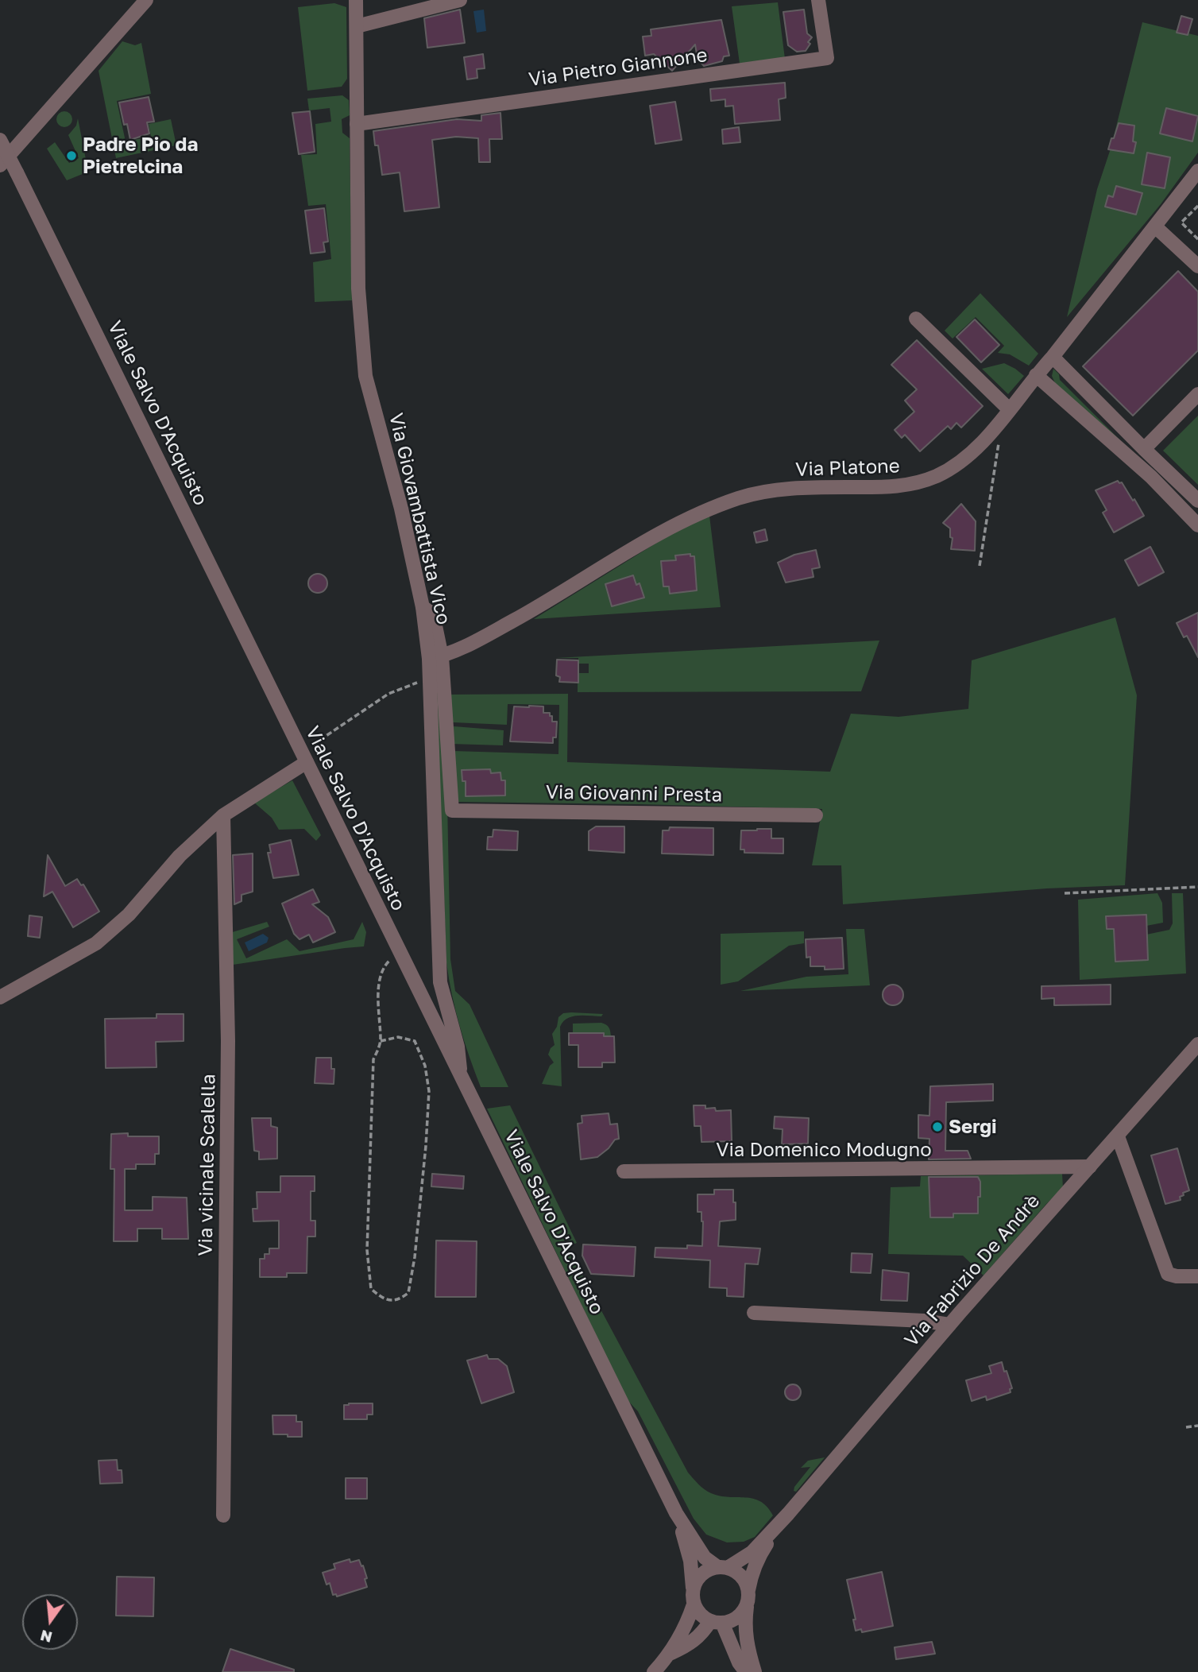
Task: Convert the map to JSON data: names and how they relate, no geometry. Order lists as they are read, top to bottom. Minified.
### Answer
{"streets":{"street":["Via Pietro Giannone","Viale Salvo D'Acquisto","Via Platone","Via Giovambattista Vico","Via Giovanni Presta","Via Domenico Modugno","Via vicinale Scalella","Via Fabrizio De Andrè"]},"crossings":[["Via Pietro Giannone","Via Giovambattista Vico"],["Viale Salvo D'Acquisto","Via Giovambattista Vico"],["Viale Salvo D'Acquisto","Via Fabrizio De Andrè"],["Via Platone","Via Giovambattista Vico"],["Via Platone","Via Giovanni Presta"],["Via Giovambattista Vico","Via Giovanni Presta"],["Via Domenico Modugno","Via Fabrizio De Andrè"]],"places":["Padre Pio da Pietrelcina","Sergi"],"north":"bottom"}
